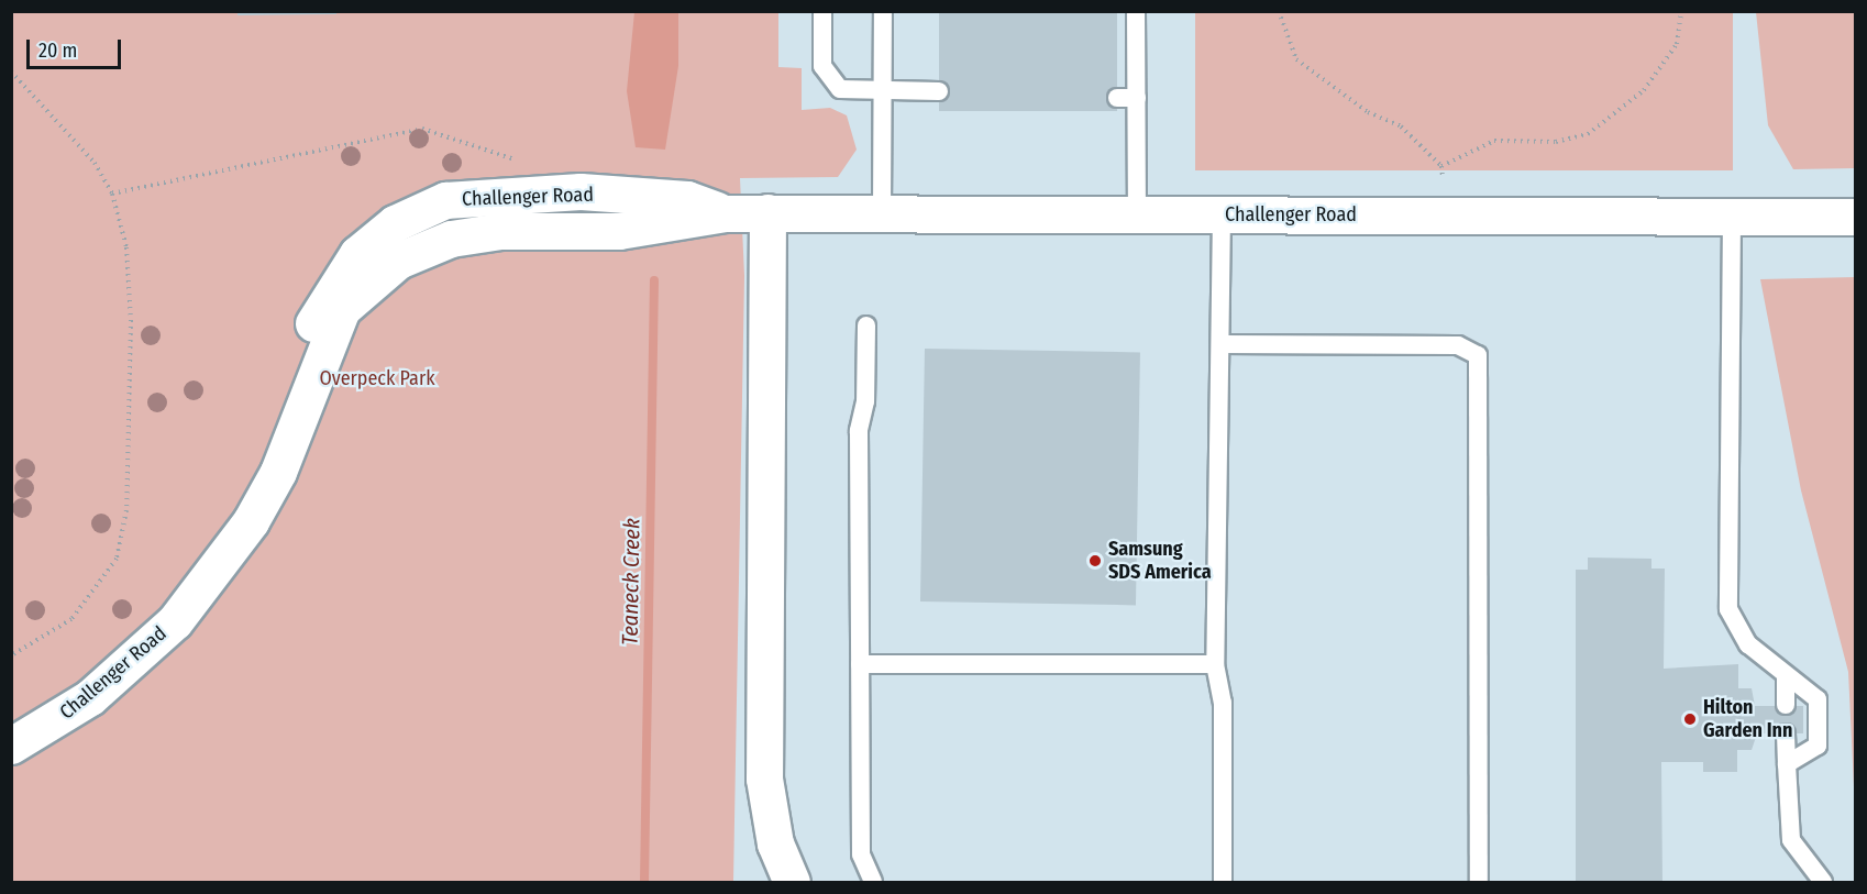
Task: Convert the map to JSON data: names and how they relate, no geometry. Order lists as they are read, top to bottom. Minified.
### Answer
{"streets":{"main road":["Challenger Road"]},"water":["Teaneck Creek"],"parks":["Overpeck Park"],"places":["Samsung SDS America","Hilton Garden Inn"],"scale_bar":"20 m"}
